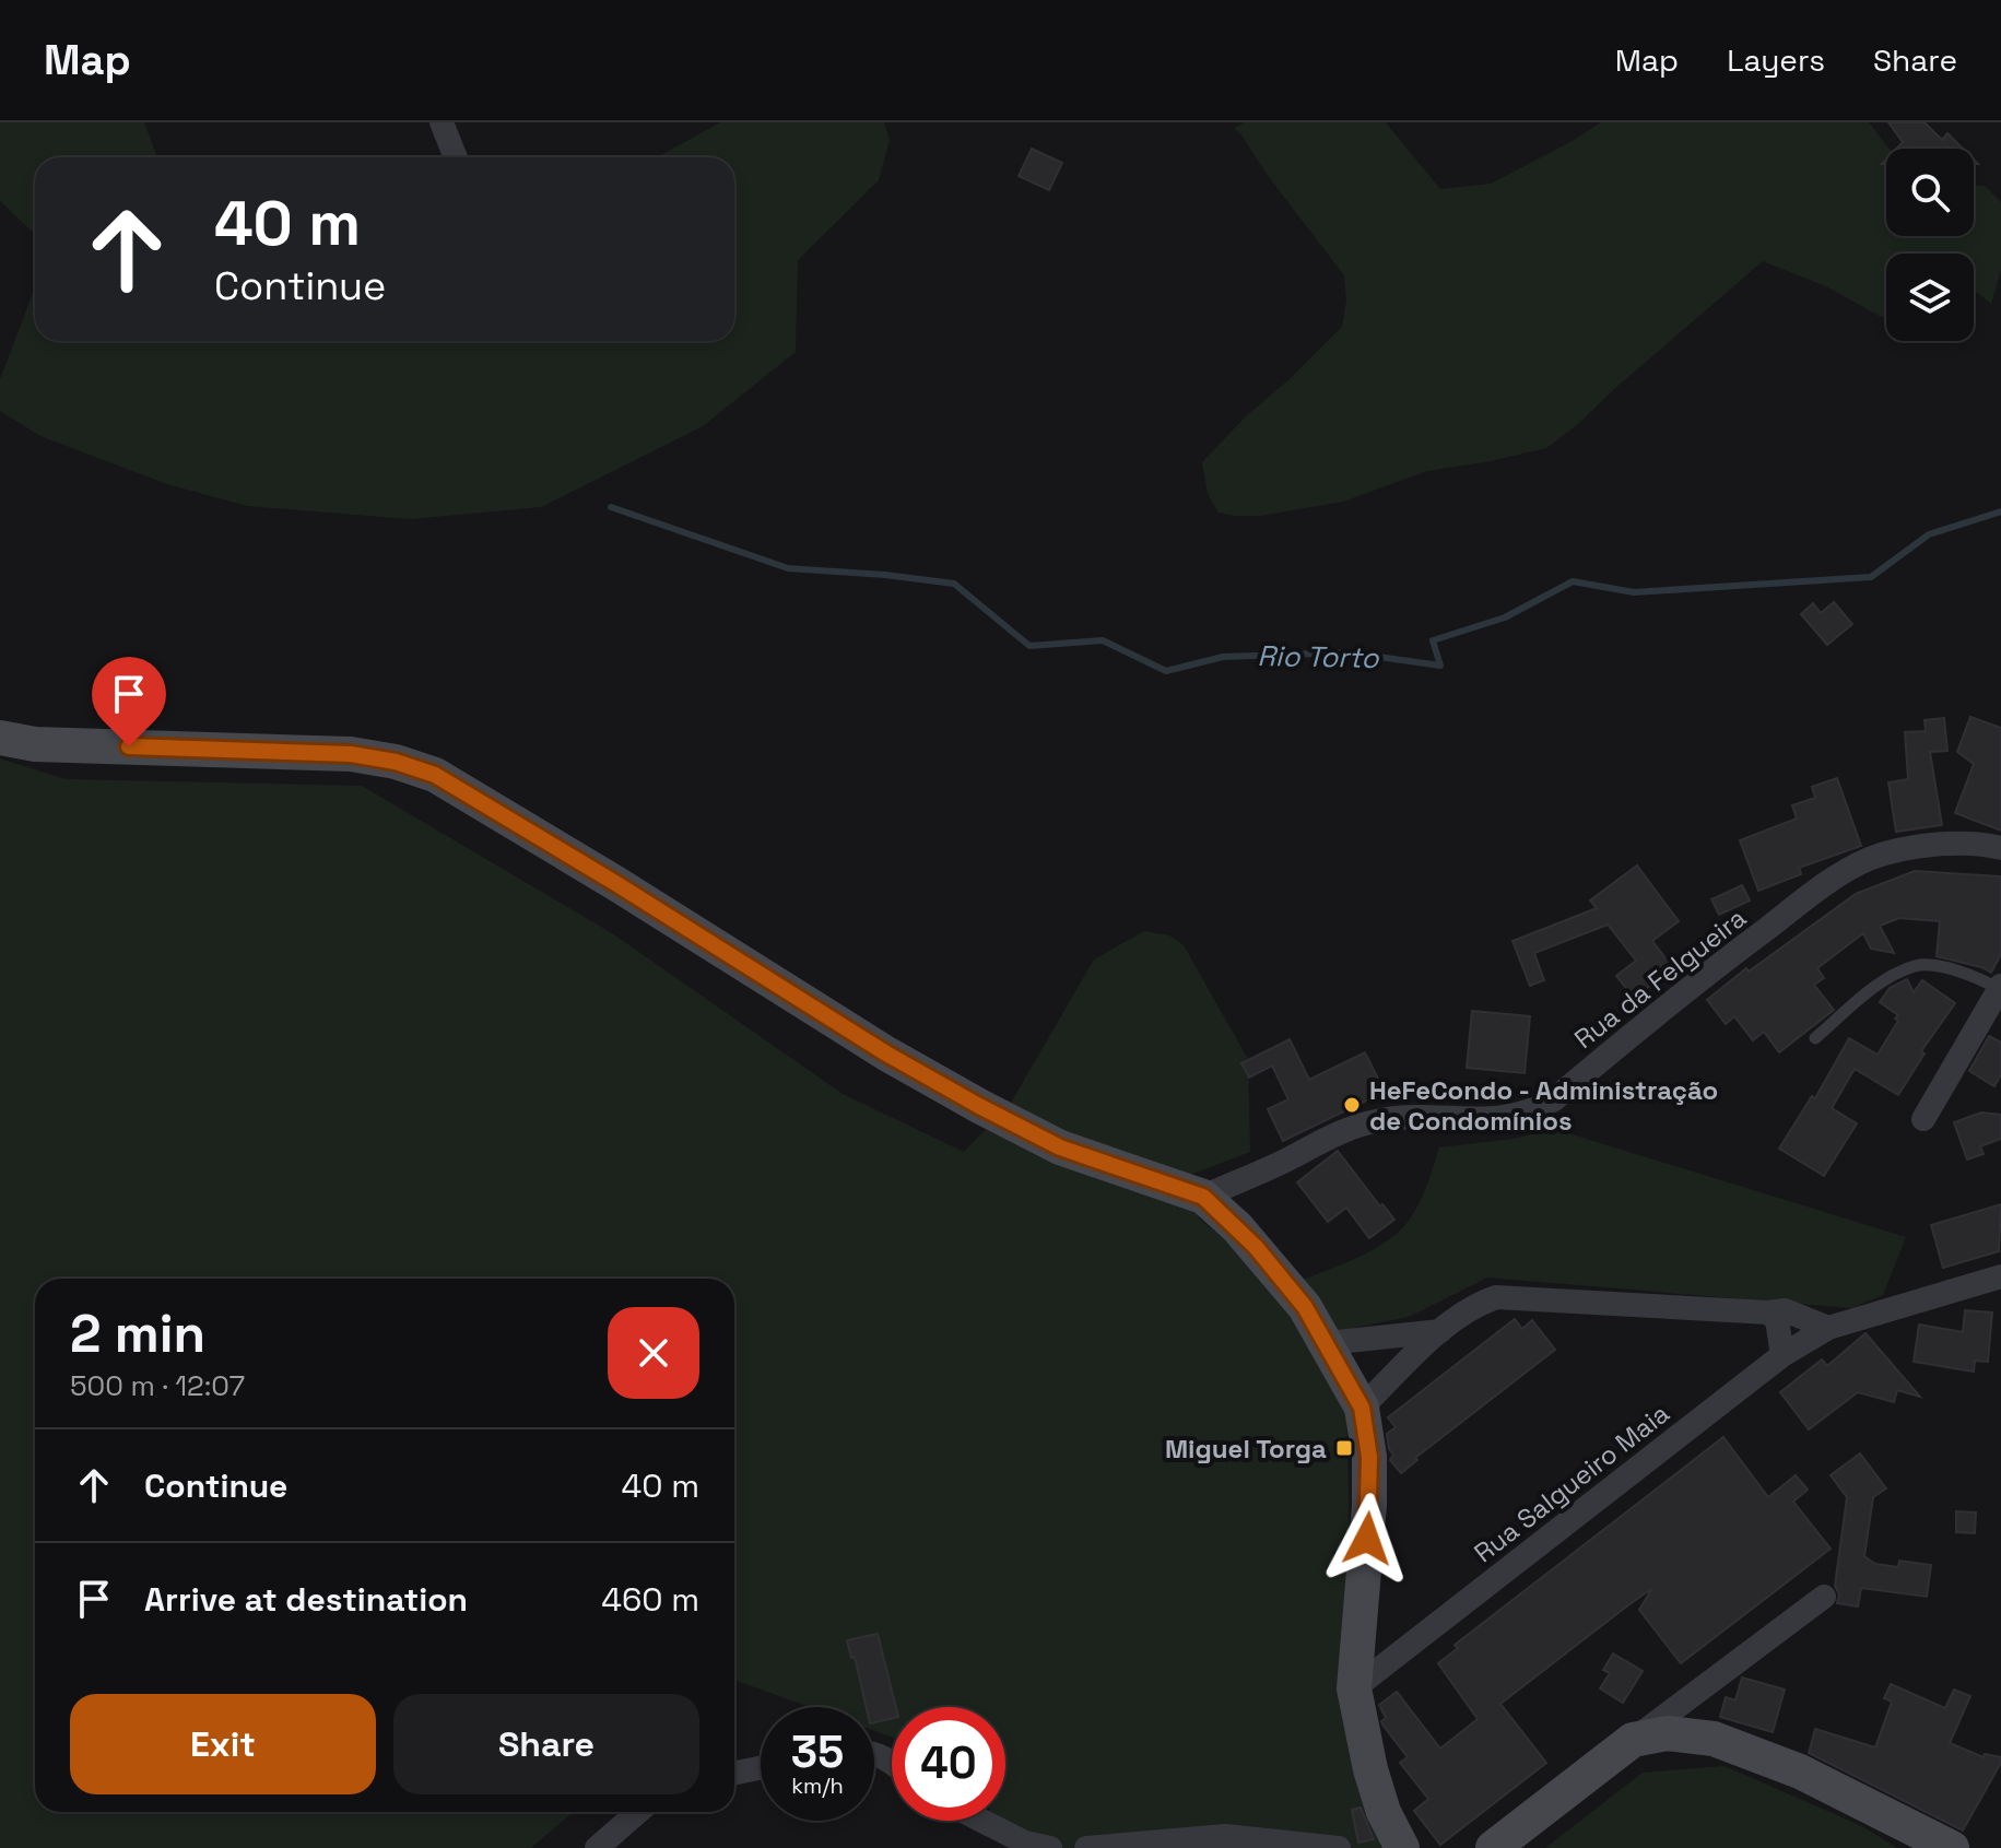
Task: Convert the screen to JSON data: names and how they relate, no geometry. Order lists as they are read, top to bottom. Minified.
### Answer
{"streets":{"street":["Rua da Felgueira","Rua Salgueiro Maia"]},"water":["Rio Torto"],"places":{"other":["HeFeCondo - Administração de Condomínios"],"transit":["Miguel Torga"]},"page":{"header":"Map","nav":["Map","Layers","Share"],"turn":["40 m","Continue"],"heading":["2 min","500 m · 12:07"],"list":[{"name":"Continue","value":"40 m"},{"name":"Arrive at destination","value":"460 m"}],"buttons":["Exit","Share"],"speed":"35 km/h","limit":"40"}}
